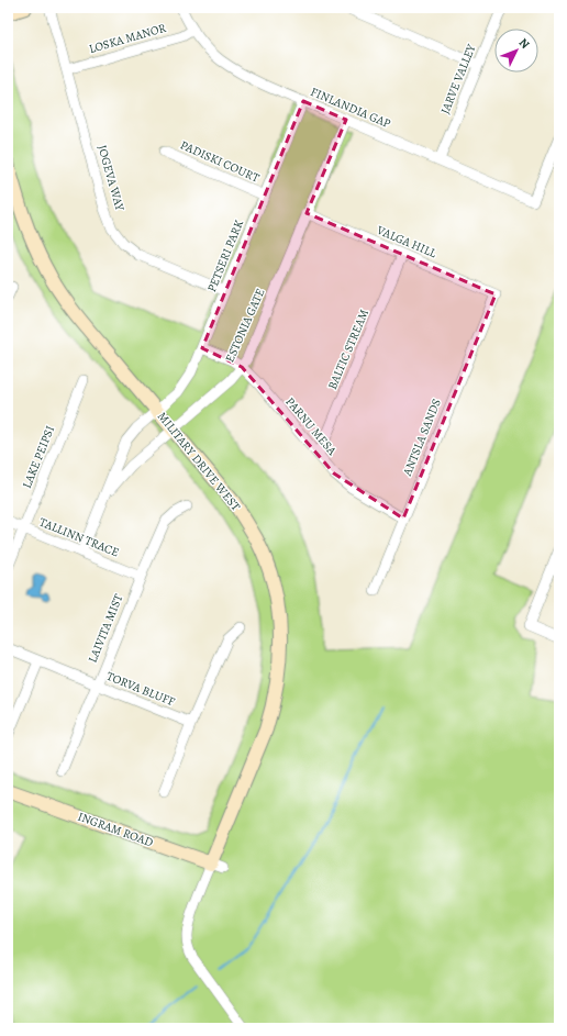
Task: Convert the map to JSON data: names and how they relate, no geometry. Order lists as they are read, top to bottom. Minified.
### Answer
{"streets":{"street":["LOSKA MANOR","JARVE VALLEY","FINLANDIA GAP","PADISKI COURT","JOGEVA WAY","VALGA HILL","PETSERI PARK","ESTONIA GATE","BALTIC STREAM","PARNU MESA","ANTSLA SANDS","LAKE PEIPSI","MILITARY DRIVE WEST","TALLINN TRACE","LAIVITA MIST","TORVA BLUFF","INGRAM ROAD"]},"crossings":[["LOSKA MANOR","FINLANDIA GAP"],["LOSKA MANOR","JOGEVA WAY"],["JARVE VALLEY","FINLANDIA GAP"],["FINLANDIA GAP","PETSERI PARK"],["FINLANDIA GAP","ESTONIA GATE"],["PADISKI COURT","PETSERI PARK"],["JOGEVA WAY","PETSERI PARK"],["VALGA HILL","ESTONIA GATE"],["VALGA HILL","BALTIC STREAM"],["VALGA HILL","ANTSLA SANDS"],["PETSERI PARK","ESTONIA GATE"],["PETSERI PARK","PARNU MESA"],["PETSERI PARK","MILITARY DRIVE WEST"],["ESTONIA GATE","PARNU MESA"],["ESTONIA GATE","MILITARY DRIVE WEST"],["ESTONIA GATE","TALLINN TRACE"],["BALTIC STREAM","PARNU MESA"],["PARNU MESA","ANTSLA SANDS"],["LAKE PEIPSI","TALLINN TRACE"],["MILITARY DRIVE WEST","INGRAM ROAD"],["TALLINN TRACE","LAIVITA MIST"],["LAIVITA MIST","TORVA BLUFF"]],"north":"top right"}
